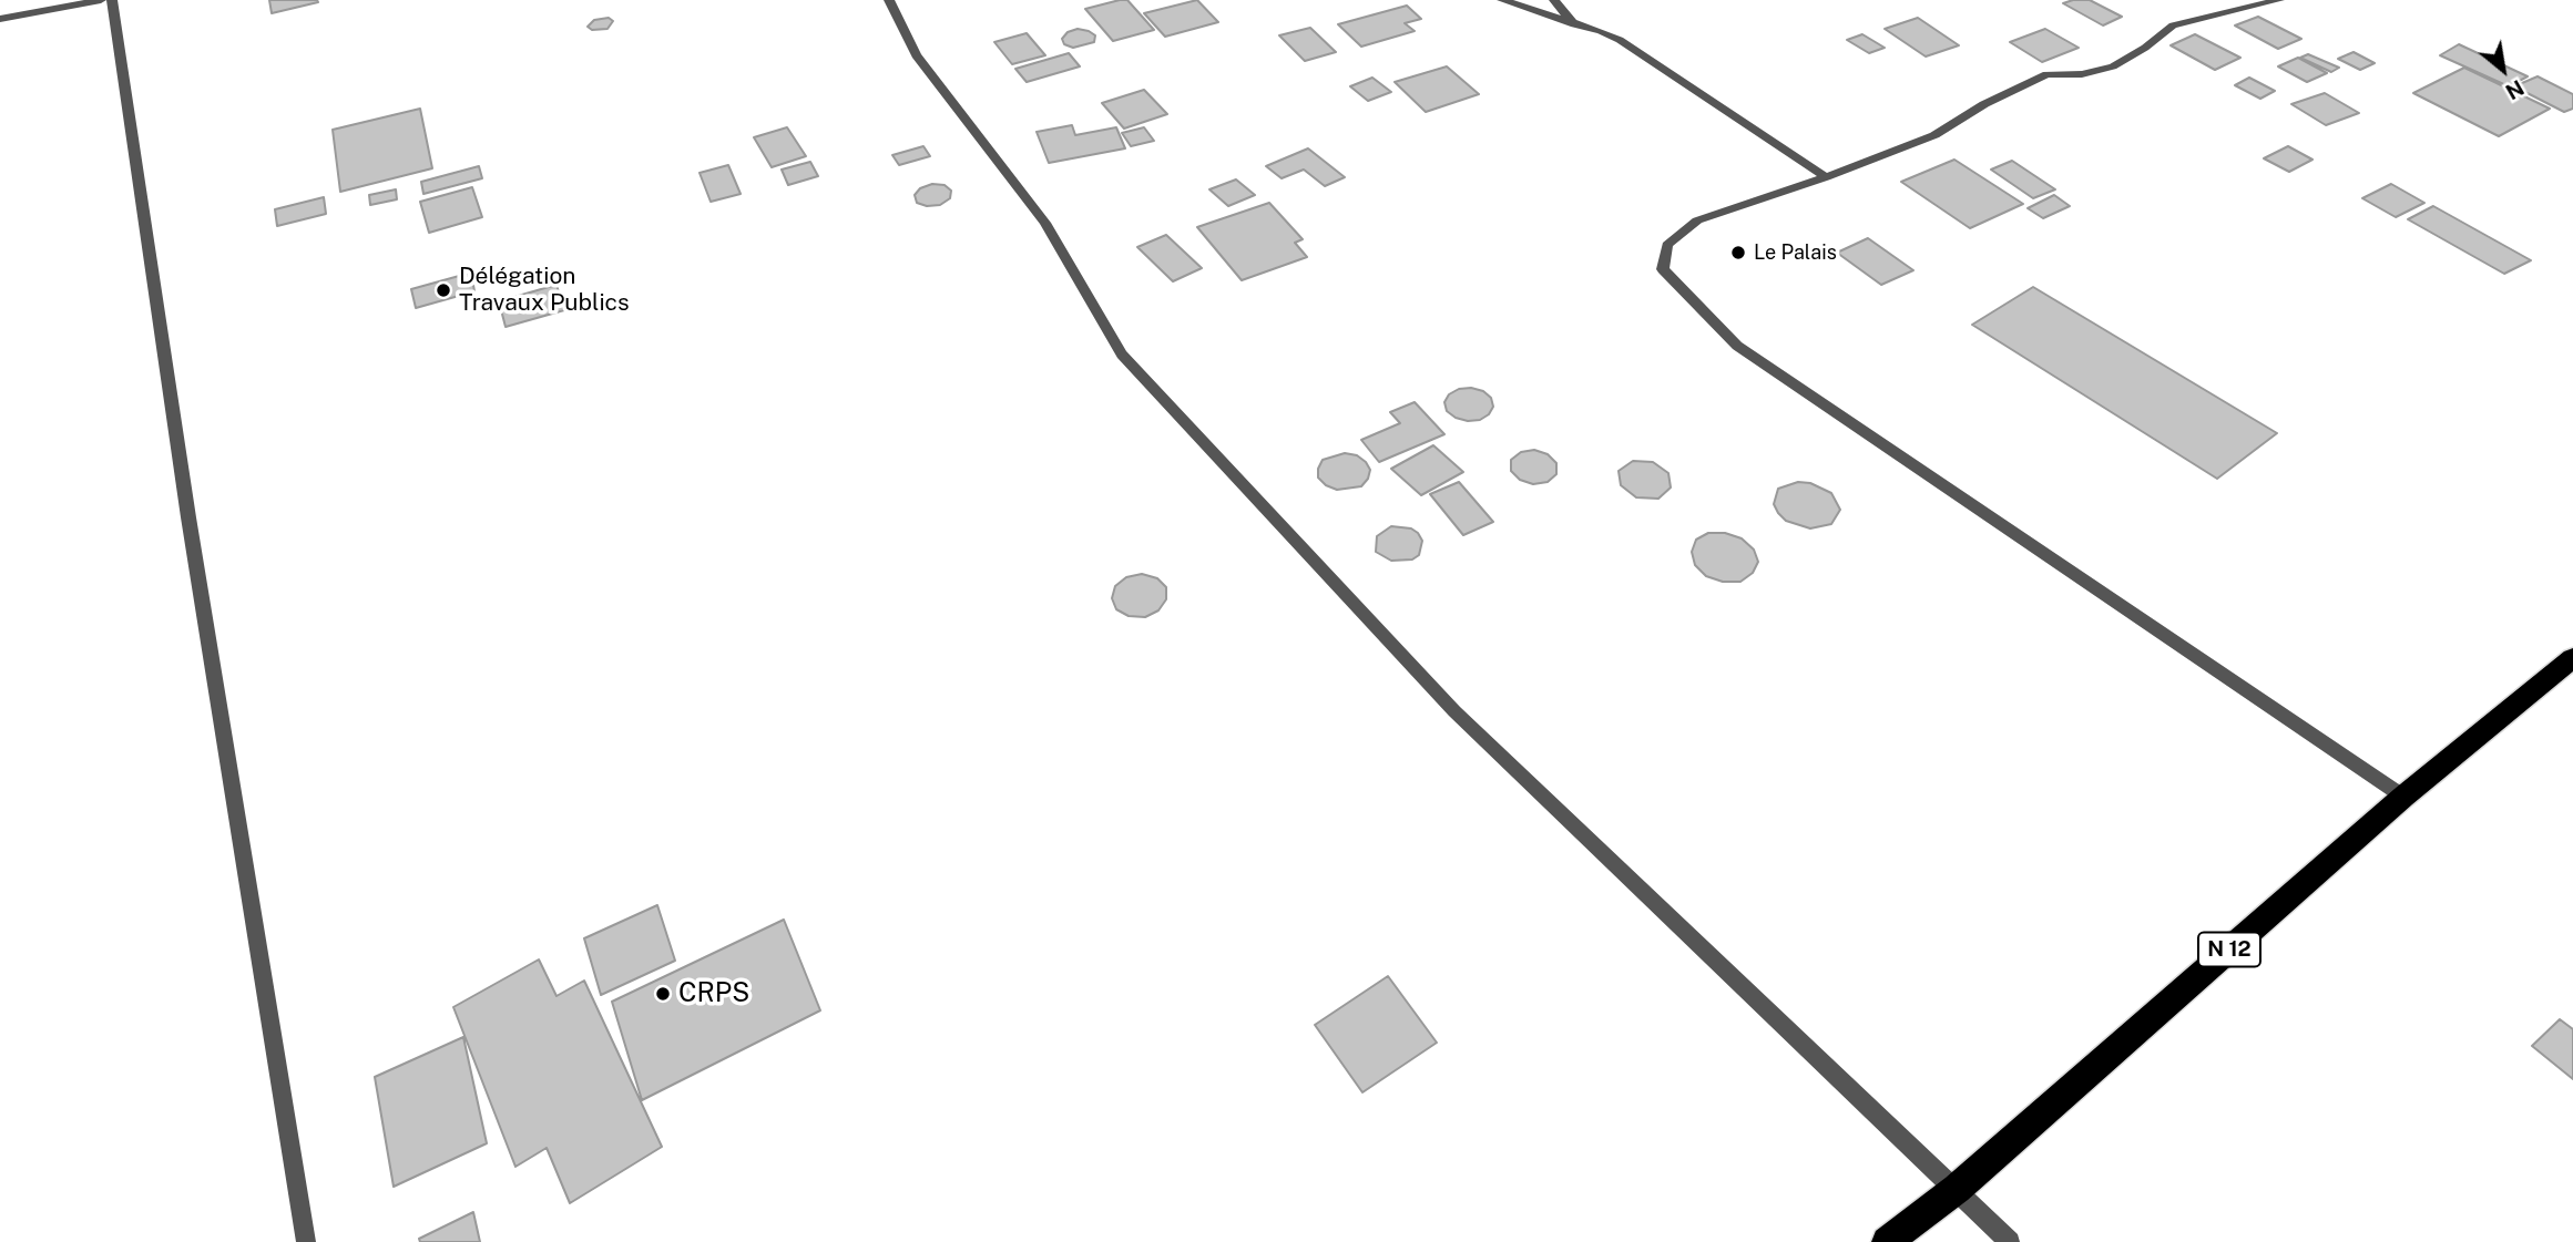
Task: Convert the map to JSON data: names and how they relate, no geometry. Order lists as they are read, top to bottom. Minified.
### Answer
{"streets":{"highway":["N 12"]},"places":["Le Palais","Délégation Travaux Publics","CRPS"],"north":"bottom right"}
